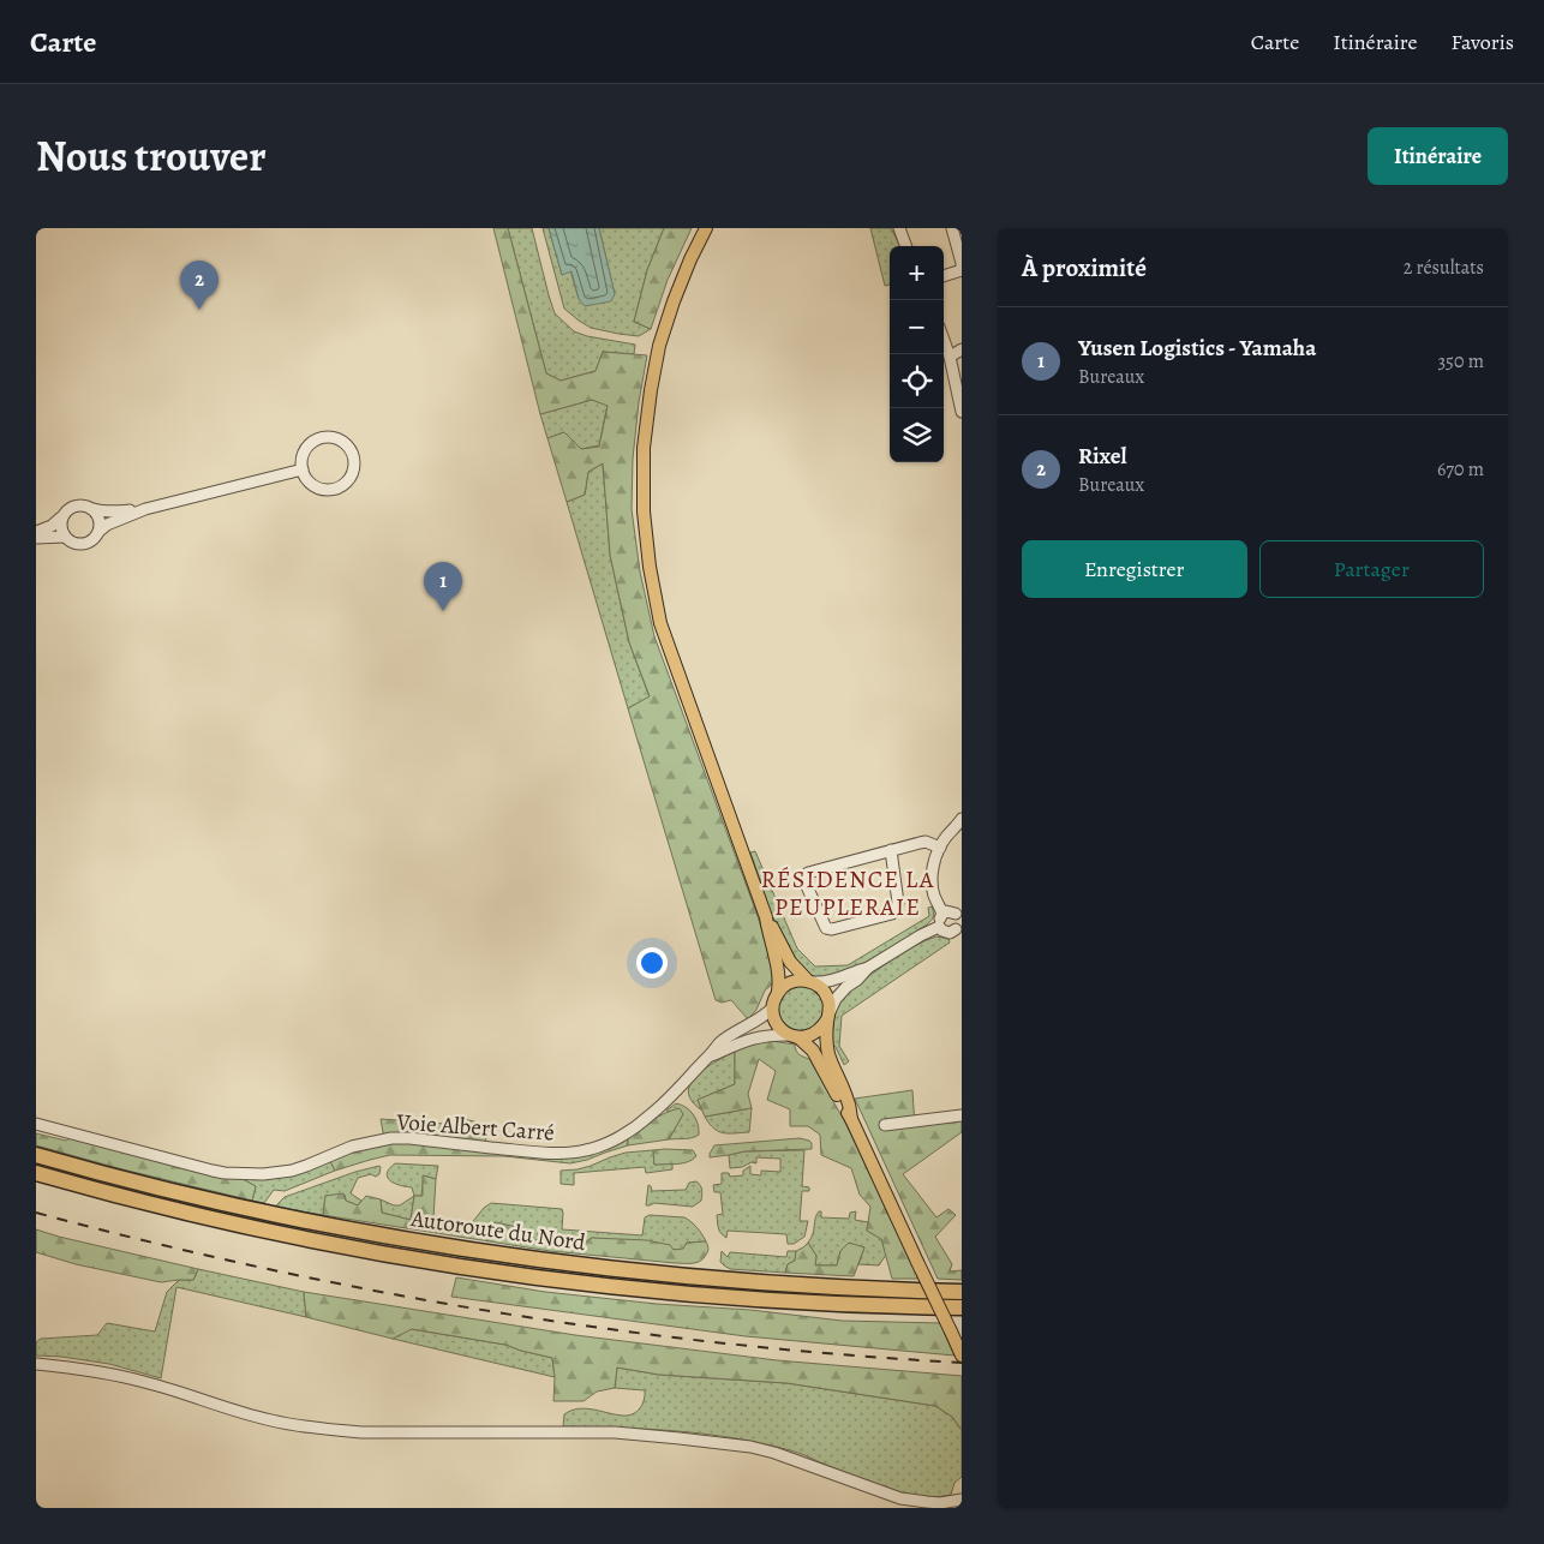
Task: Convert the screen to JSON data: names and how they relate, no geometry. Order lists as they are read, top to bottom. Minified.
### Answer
{"streets":{"highway":["Autoroute du Nord"],"street":["Voie Albert Carré"]},"districts":["RÉSIDENCE LA PEUPLERAIE"],"page":{"header":"Carte","nav":["Carte","Itinéraire","Favoris"],"title":"Nous trouver","buttons":["Itinéraire",["Enregistrer","Partager"]],"heading":["À proximité","2 résultats"],"map_buttons":["+","−"],"pins":["2","1"],"list":[{"mark":"1","name":"Yusen Logistics - Yamaha","note":"Bureaux","value":"350 m"},{"mark":"2","name":"Rixel","note":"Bureaux","value":"670 m"}]}}
